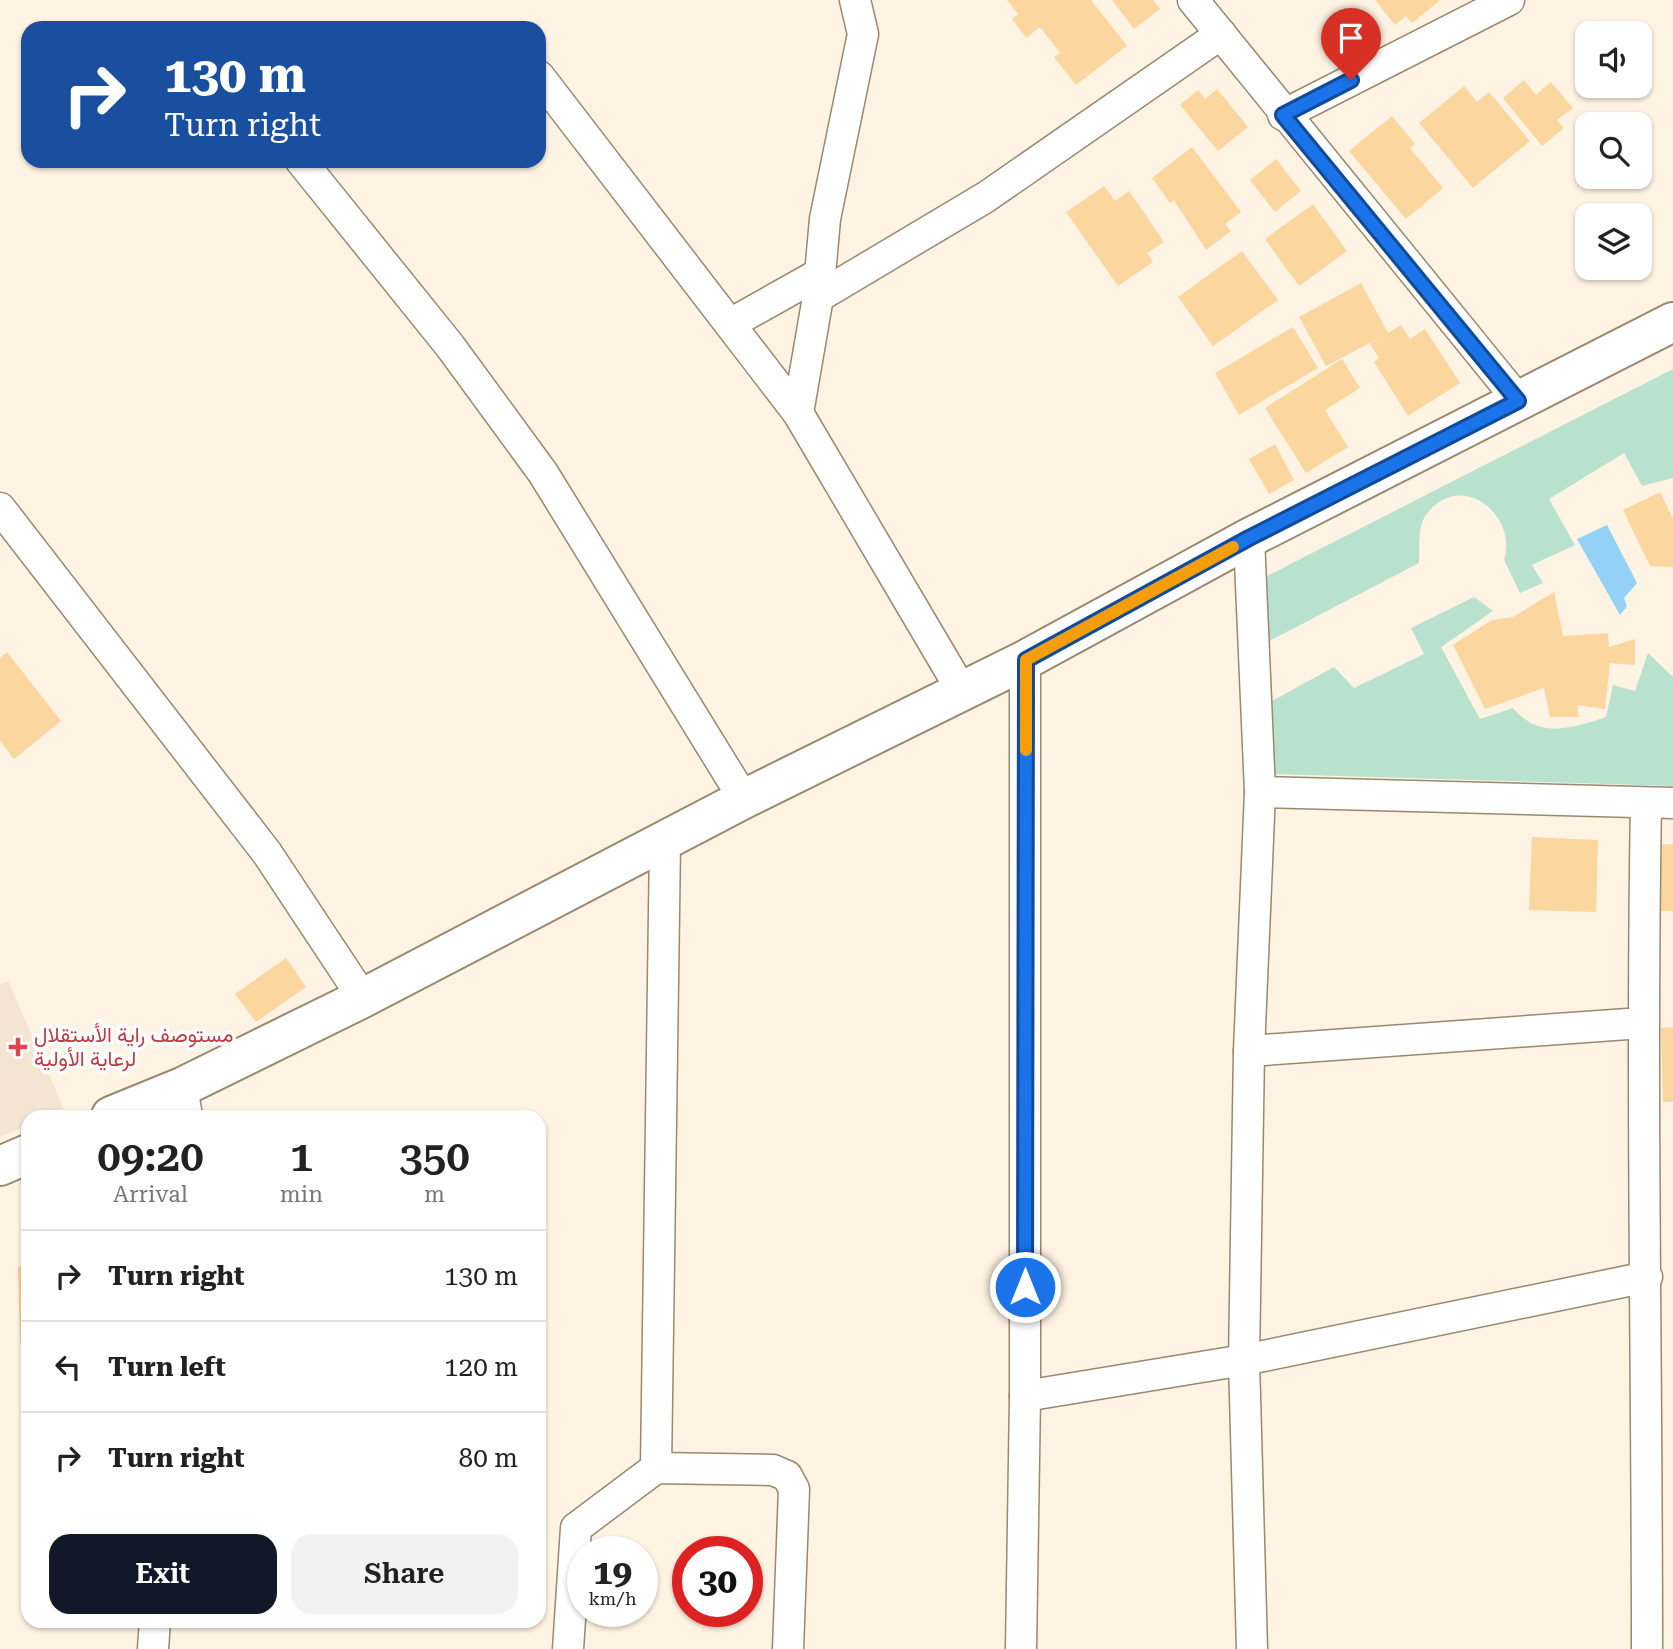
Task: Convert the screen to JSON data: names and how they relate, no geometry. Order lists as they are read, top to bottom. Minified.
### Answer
{"places":{"health":["مستوصف راية الأستقلال لرعاية الأولية"]},"page":{"turn":["130 m","Turn right"],"eta":["09:20","Arrival","1","min","350","m"],"list":[{"name":"Turn right","value":"130 m"},{"name":"Turn left","value":"120 m"},{"name":"Turn right","value":"80 m"}],"buttons":["Exit","Share"],"speed":"19 km/h","limit":"30"}}
